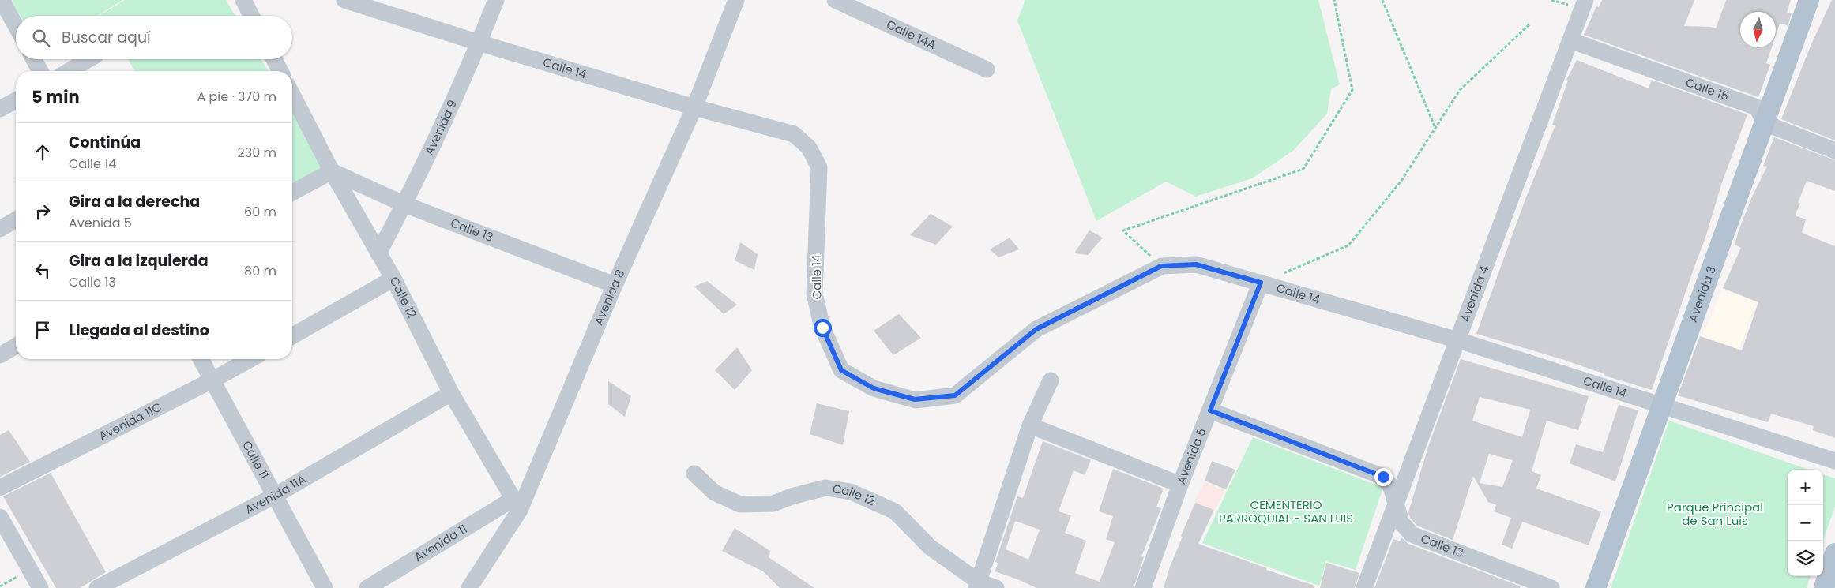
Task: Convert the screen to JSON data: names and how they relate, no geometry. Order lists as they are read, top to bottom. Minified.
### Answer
{"streets":{"main road":["Avenida 3"],"street":["Calle 14A","Calle 14","Calle 15","Avenida 9","Calle 13","Avenida 4","Avenida 8","Calle 12","Avenida 11C","Avenida 5","Calle 11","Avenida 11A","Avenida 11"]},"crossings":[["Calle 14","Avenida 9"],["Calle 14","Avenida 4"],["Calle 14","Avenida 3"],["Calle 14","Avenida 8"],["Calle 14","Avenida 5"],["Calle 15","Avenida 4"],["Calle 15","Avenida 3"],["Avenida 9","Calle 13"],["Avenida 9","Calle 12"],["Calle 13","Avenida 4"],["Calle 13","Avenida 8"],["Calle 13","Calle 12"],["Calle 13","Avenida 5"],["Avenida 8","Calle 12"],["Avenida 8","Avenida 11"],["Calle 12","Avenida 11A"],["Calle 12","Avenida 11"],["Avenida 11C","Calle 11"],["Calle 11","Avenida 11A"]],"parks":["CEMENTERIO PARROQUIAL - SAN LUIS","Parque Principal de San Luis"],"north":"bottom","page":{"search":"Buscar aquí","heading":["5 min","A pie · 370 m"],"list":[["Continúa","Calle 14","230 m"],["Gira a la derecha","Avenida 5","60 m"],["Gira a la izquierda","Calle 13","80 m"],"Llegada al destino"],"map_buttons":["+","−"]}}
